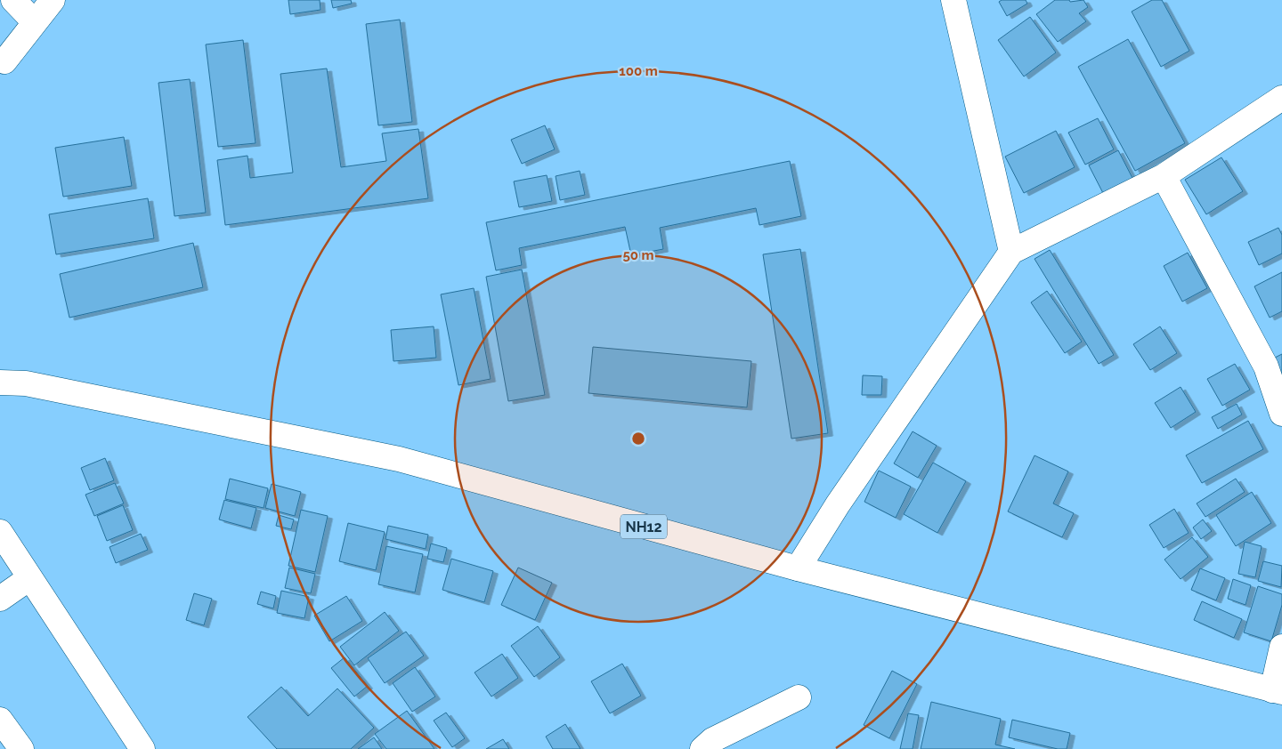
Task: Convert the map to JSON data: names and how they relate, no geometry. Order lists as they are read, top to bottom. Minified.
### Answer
{"streets":{"main road":["NH12"]},"rings":["100 m","50 m"]}
